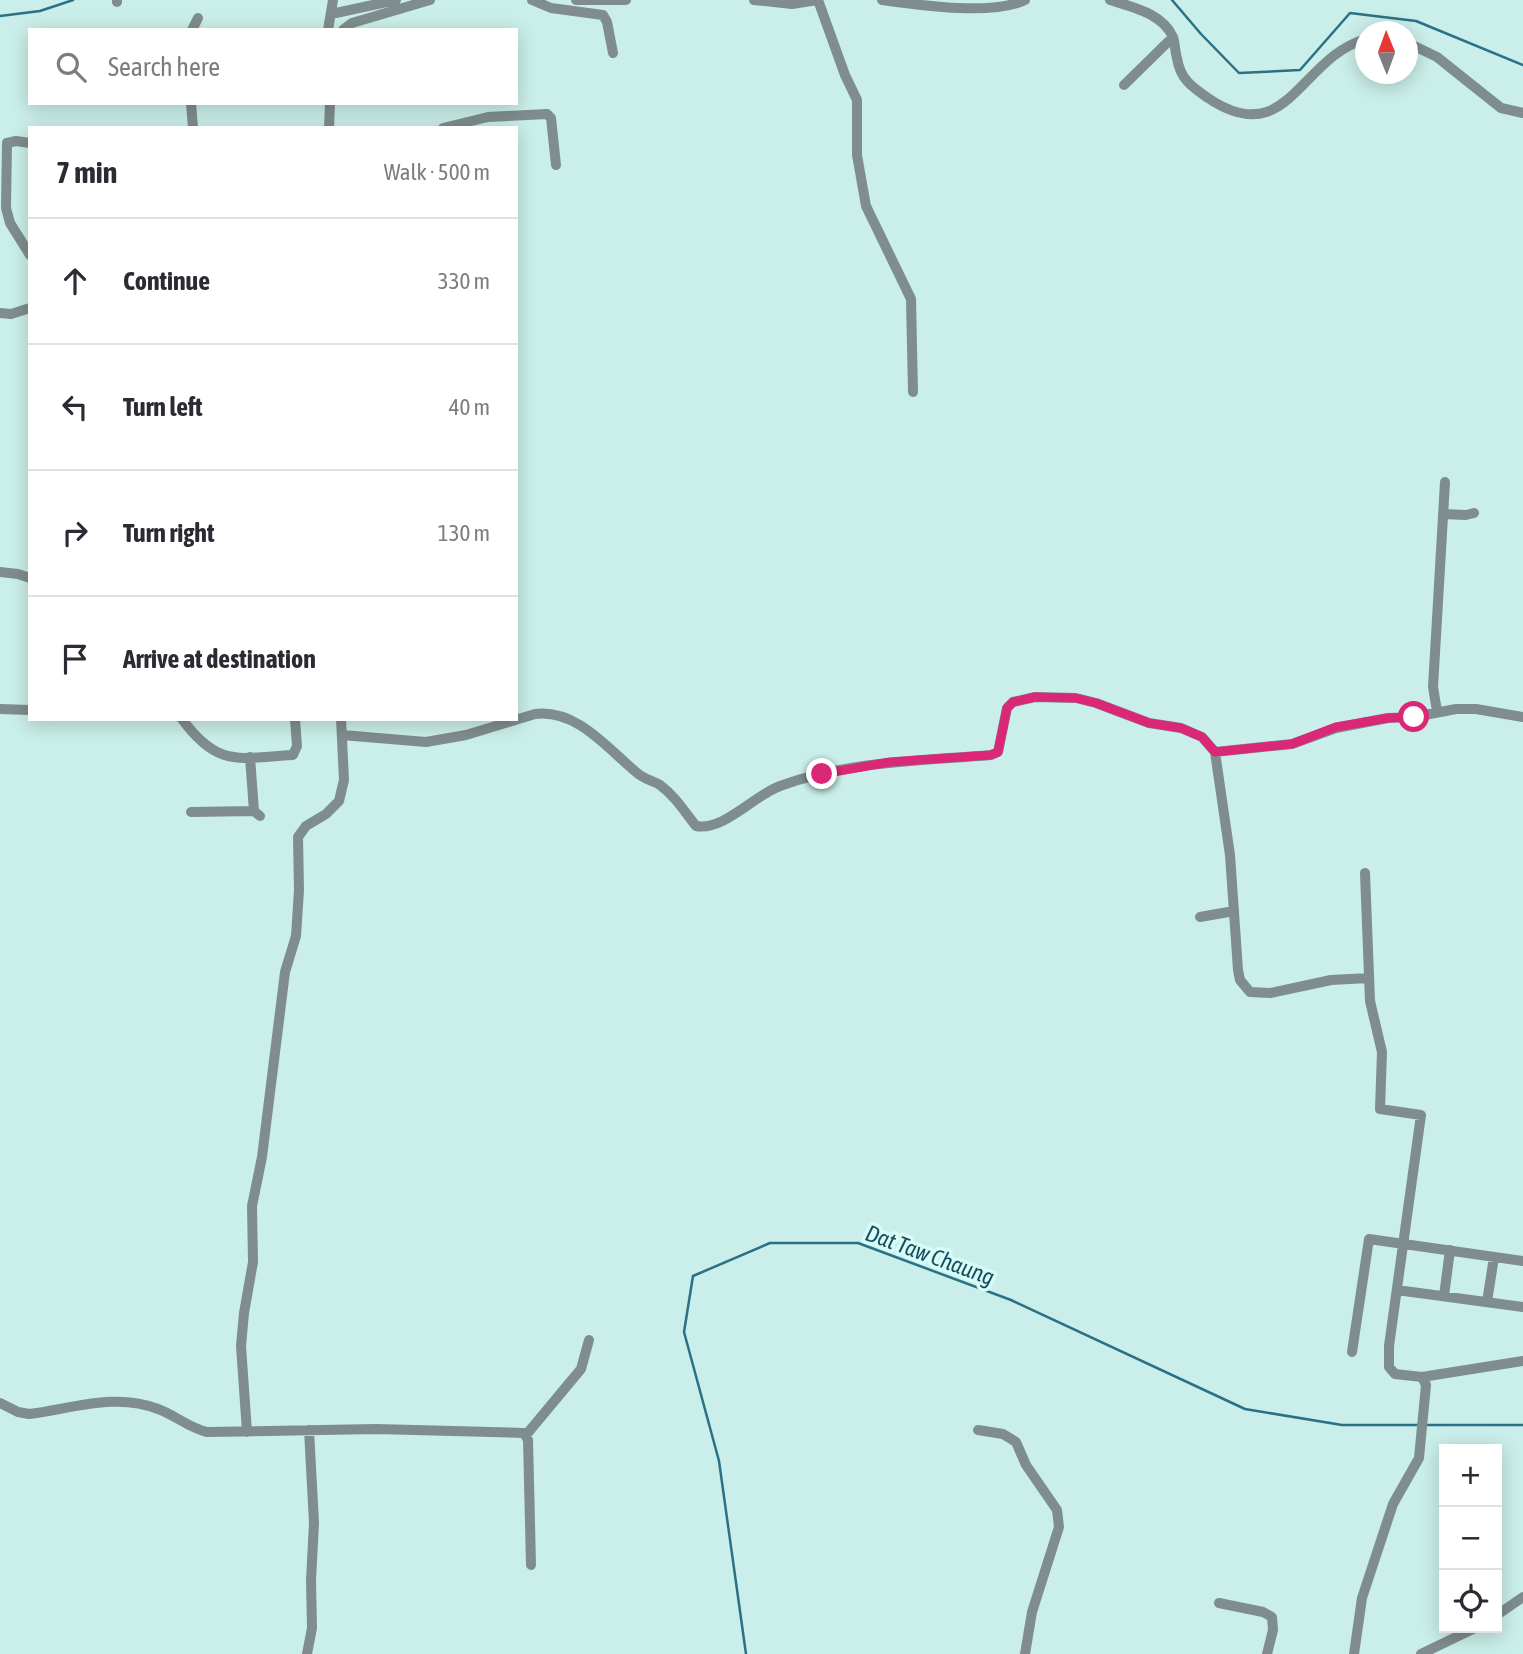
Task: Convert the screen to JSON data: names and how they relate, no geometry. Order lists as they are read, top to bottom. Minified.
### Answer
{"water":["Dat Taw Chaung"],"north":"top","page":{"search":"Search here","heading":["7 min","Walk · 500 m"],"list":[["Continue","330 m"],["Turn left","40 m"],["Turn right","130 m"],"Arrive at destination"],"map_buttons":["+","−"]}}
